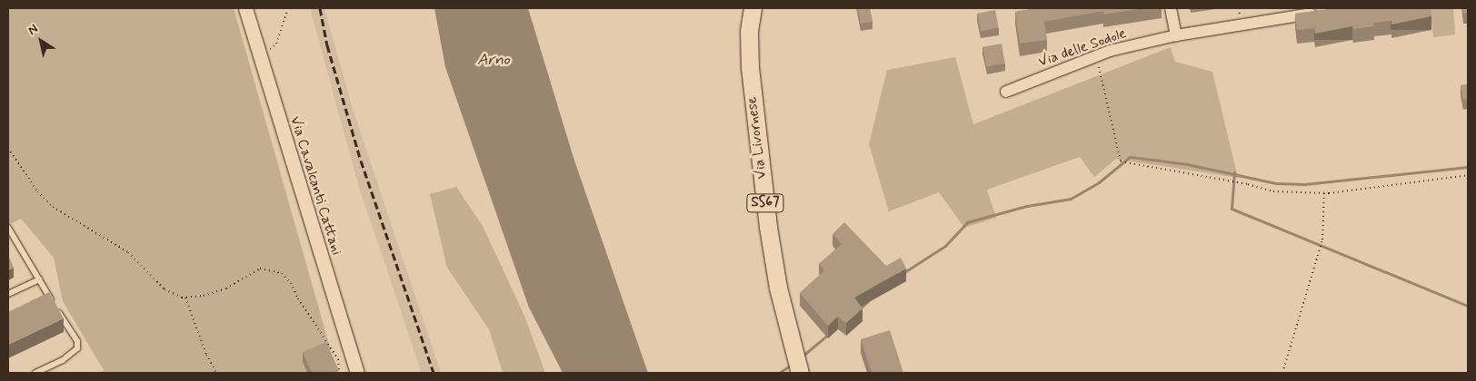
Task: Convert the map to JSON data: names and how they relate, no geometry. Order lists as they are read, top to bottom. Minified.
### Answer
{"streets":{"main road":["Via Livornese","SS67"],"street":["Via delle Sodole","Via Cavalcanti Cattani"]},"water":["Arno"],"north":"top left"}
